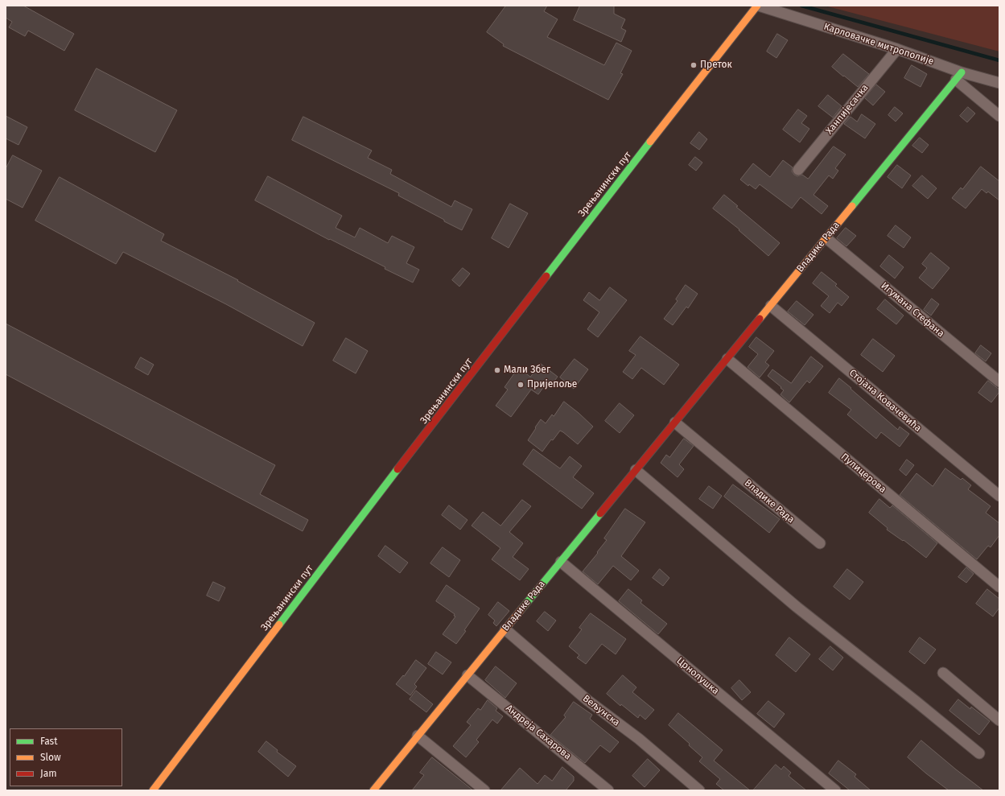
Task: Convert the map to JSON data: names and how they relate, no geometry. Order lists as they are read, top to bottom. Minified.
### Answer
{"streets":{"main road":["Зрењанински пут","Владике Рада"],"street":["Карловачке митрополије","Ханпијесачка","Игумана Стефана","Стојана Ковачевића","Пулицерова","Црнолушка","Вељунска","Андреја Сахарова"]},"crossings":[["Карловачке митрополије","Ханпијесачка"],["Карловачке митрополије","Зрењанински пут"],["Карловачке митрополије","Владике Рада"],["Владике Рада","Игумана Стефана"],["Владике Рада","Стојана Ковачевића"],["Владике Рада","Пулицерова"],["Владике Рада","Црнолушка"],["Владике Рада","Вељунска"],["Владике Рада","Андреја Сахарова"]],"places":["Преток","Мали Збег","Пријепоље"],"legend":["Fast","Slow","Jam"]}
